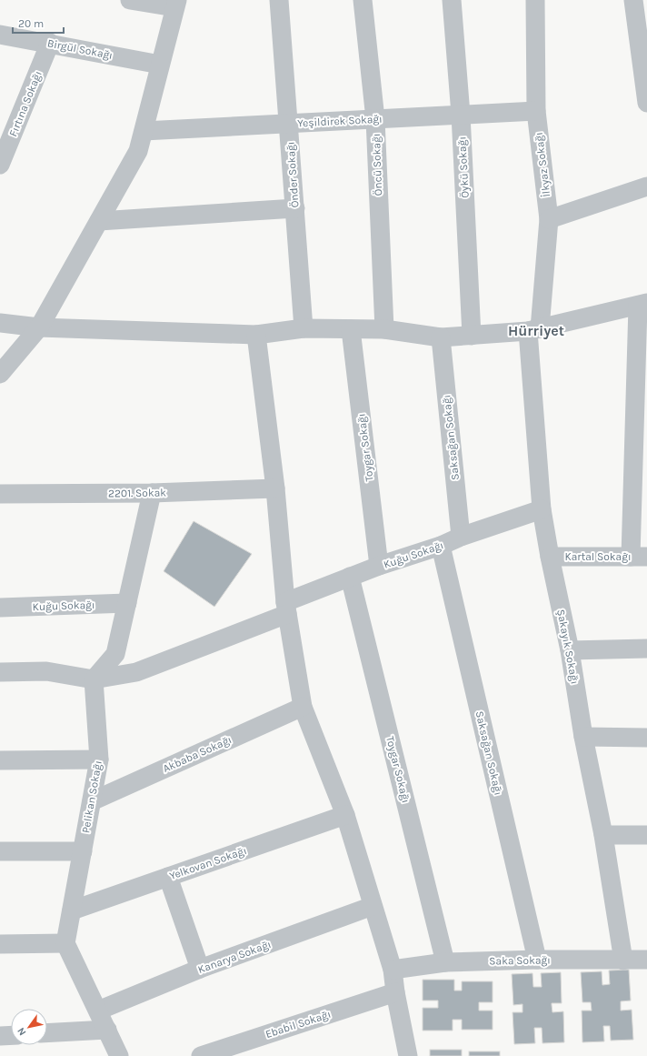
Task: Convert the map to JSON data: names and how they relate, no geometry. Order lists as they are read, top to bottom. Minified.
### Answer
{"streets":{"street":["Birgül Sokağı","Fırtına Sokağı","Yeşildirek Sokağı","Öncü Sokağı","İlkyaz Sokağı","Öykü Sokağı","Önder Sokağı","Saksağan Sokağı","Toygar Sokağı","2201. Sokak","Kuğu Sokağı","Kartal Sokağı","Şakayık Sokağı","Akbaba Sokağı","Pelikan Sokağı","Yelkovan Sokağı","Kanarya Sokağı","Saka Sokağı","Ebabil Sokağı"]},"crossings":[["Birgül Sokağı","Fırtına Sokağı"],["Yeşildirek Sokağı","Öncü Sokağı"],["Yeşildirek Sokağı","İlkyaz Sokağı"],["Yeşildirek Sokağı","Öykü Sokağı"],["Yeşildirek Sokağı","Önder Sokağı"],["İlkyaz Sokağı","Şakayık Sokağı"],["Saksağan Sokağı","Kuğu Sokağı"],["Saksağan Sokağı","Saka Sokağı"],["Toygar Sokağı","Kuğu Sokağı"],["Toygar Sokağı","Saka Sokağı"],["Kuğu Sokağı","Şakayık Sokağı"],["Kuğu Sokağı","Pelikan Sokağı"],["Kartal Sokağı","Şakayık Sokağı"],["Şakayık Sokağı","Saka Sokağı"],["Akbaba Sokağı","Pelikan Sokağı"],["Pelikan Sokağı","Yelkovan Sokağı"]],"districts":["Hürriyet"],"scale_bar":"20 m","north":"bottom left"}
